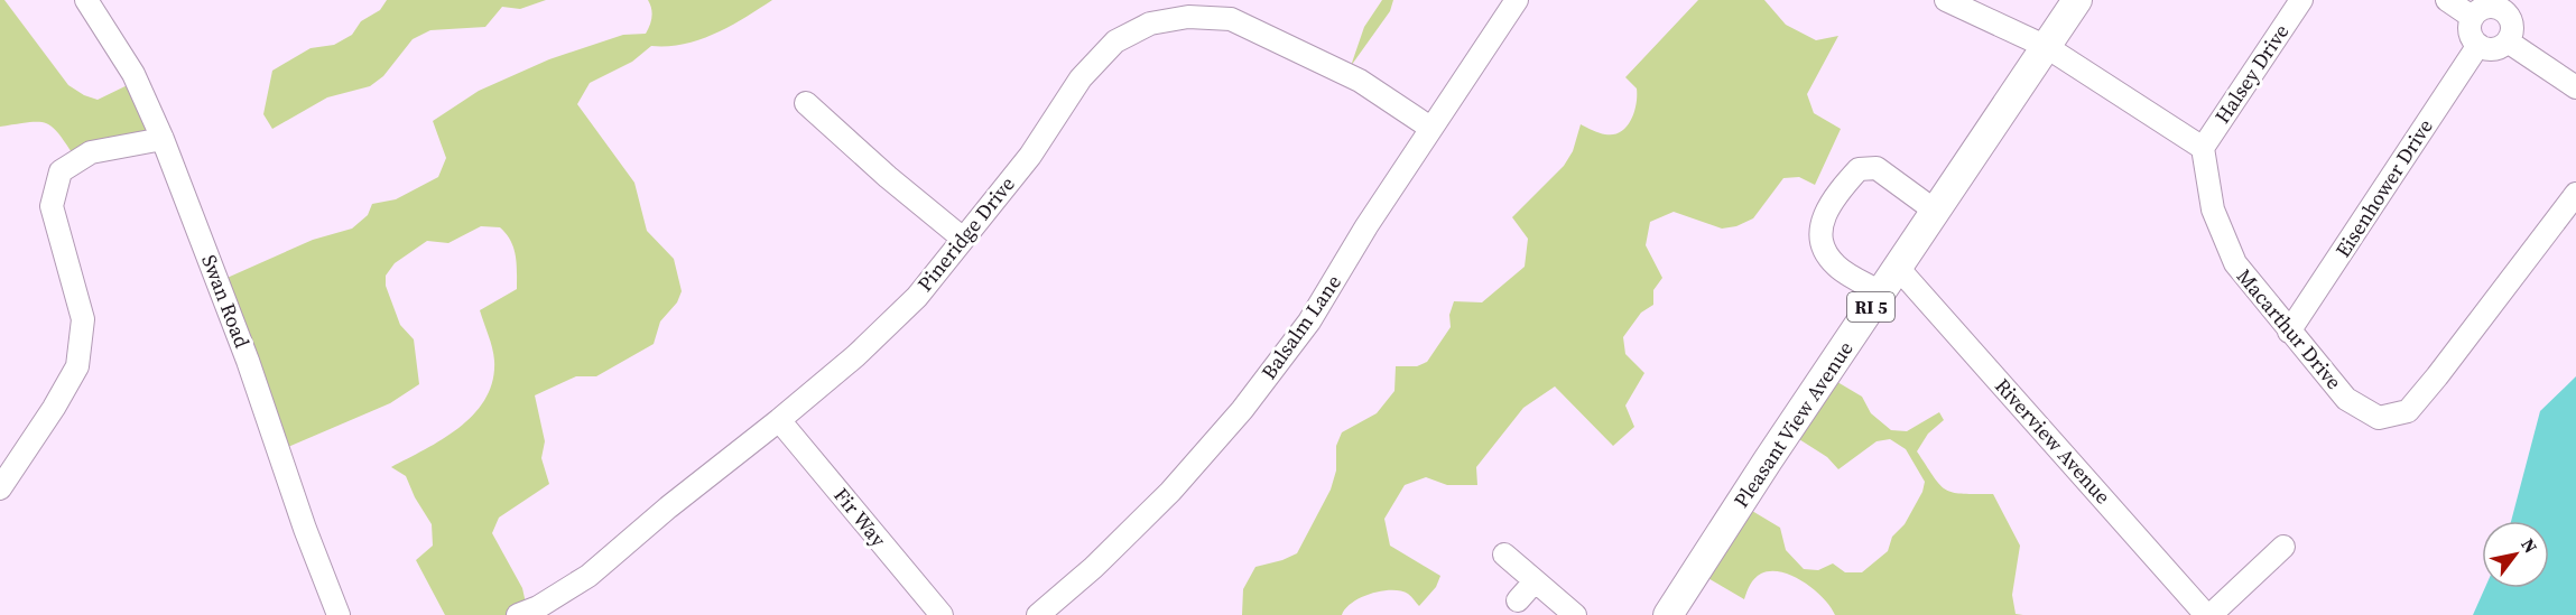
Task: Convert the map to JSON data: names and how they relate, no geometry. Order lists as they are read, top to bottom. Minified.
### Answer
{"streets":{"main road":["RI 5","Pleasant View Avenue"],"street":["Halsey Drive","Eisenhower Drive","Pineridge Drive","Swan Road","Balsalm Lane","Macarthur Drive","Riverview Avenue","Fir Way"]},"crossings":[["Halsey Drive","Macarthur Drive"],["Eisenhower Drive","Macarthur Drive"],["Pineridge Drive","Balsalm Lane"],["Pineridge Drive","Fir Way"],["Pleasant View Avenue","Riverview Avenue"]],"north":"top right"}
